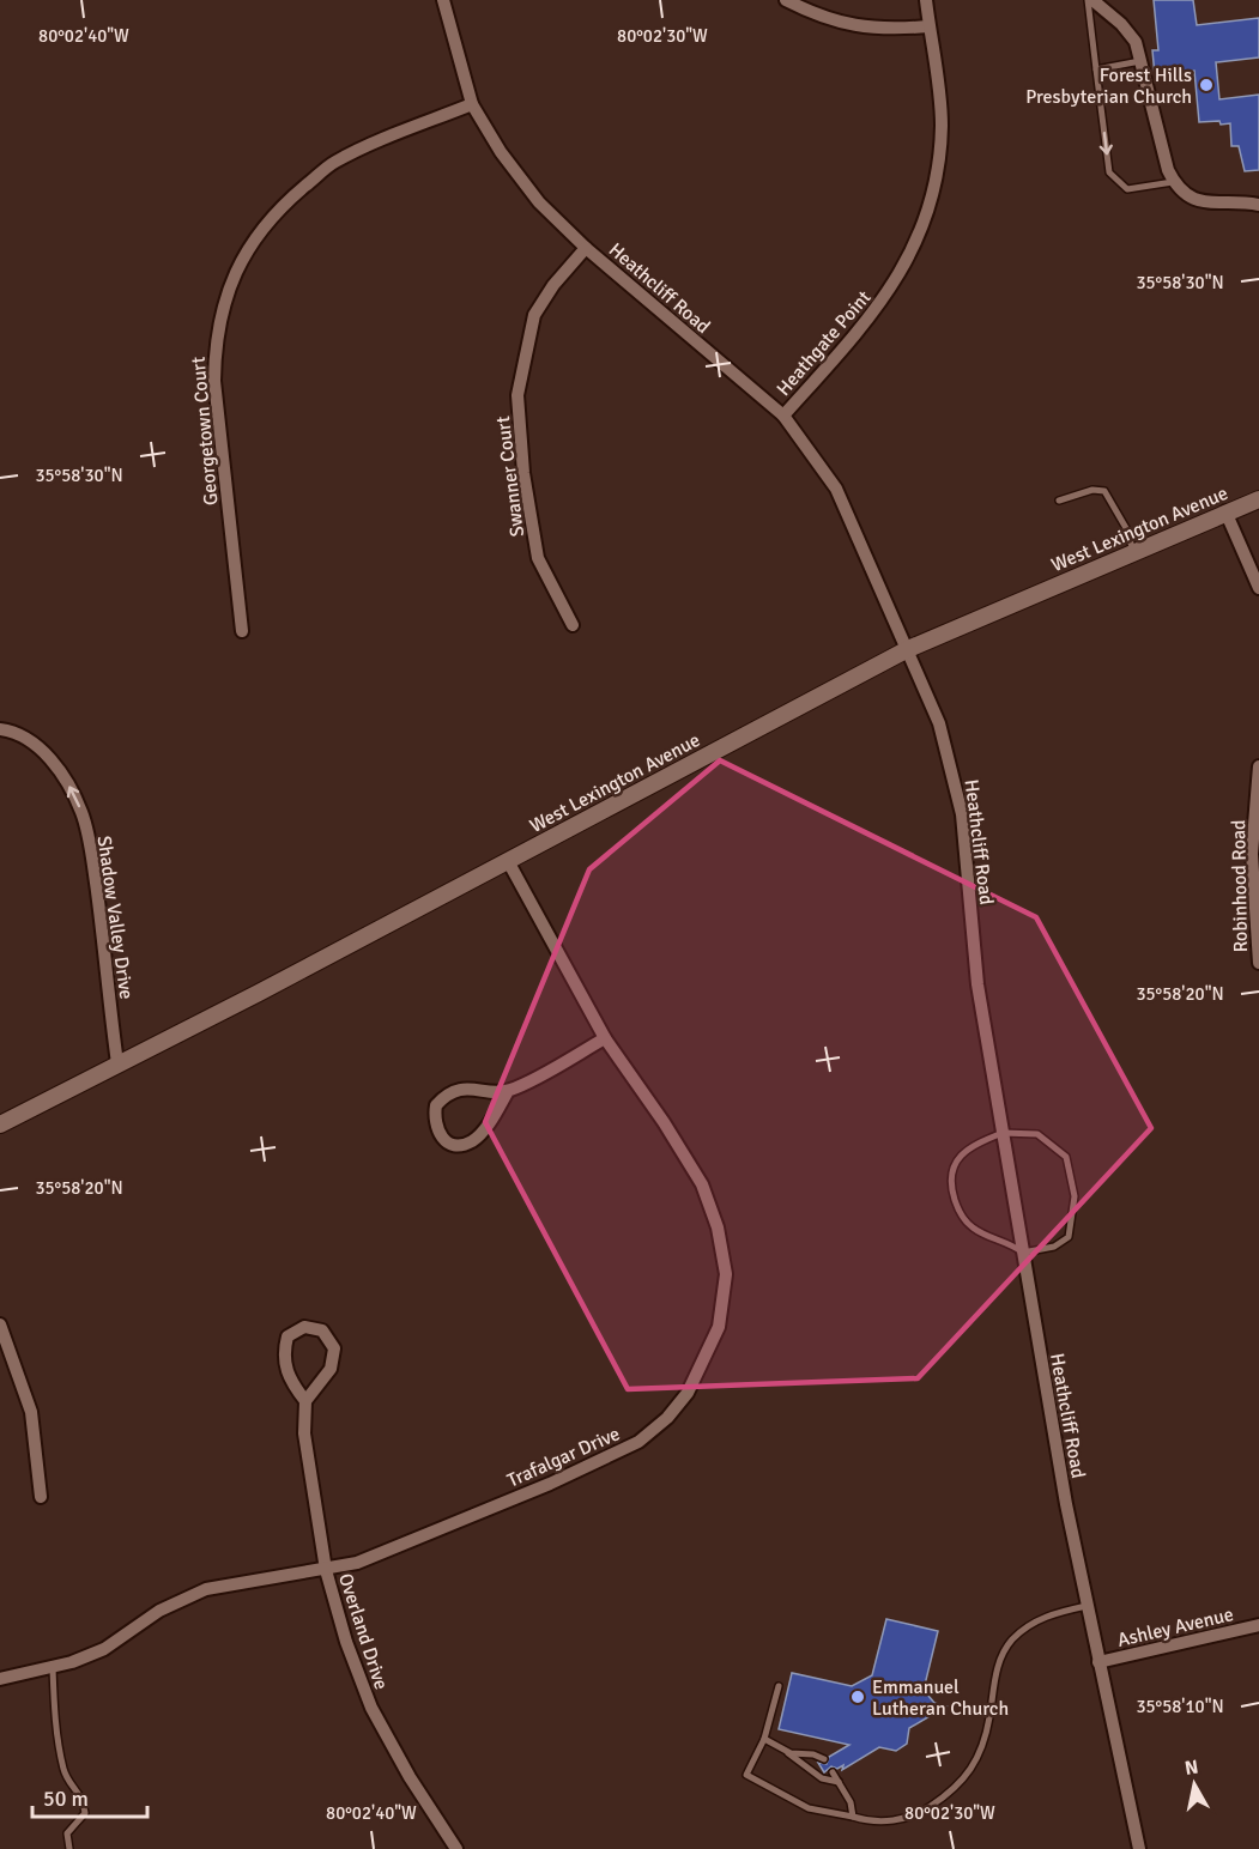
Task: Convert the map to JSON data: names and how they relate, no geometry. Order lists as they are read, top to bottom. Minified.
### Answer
{"streets":{"street":["Heathcliff Road","Heathgate Point","Georgetown Court","Swanner Court","West Lexington Avenue","Robinhood Road","Shadow Valley Drive","Trafalgar Drive","Ashley Avenue","Overland Drive"]},"crossings":[["Heathcliff Road","Heathgate Point"],["Heathcliff Road","Georgetown Court"],["Heathcliff Road","Swanner Court"],["Heathcliff Road","West Lexington Avenue"],["Heathcliff Road","Ashley Avenue"],["West Lexington Avenue","Shadow Valley Drive"],["West Lexington Avenue","Trafalgar Drive"],["Trafalgar Drive","Overland Drive"]],"one_way":["Shadow Valley Drive"],"places":["Forest Hills Presbyterian Church","Emmanuel Lutheran Church"],"scale_bar":"50 m","north":"top","coordinates":["80°02'40\"W","80°02'30\"W","35°58'30\"N","35°58'20\"N","35°58'10\"N"]}
